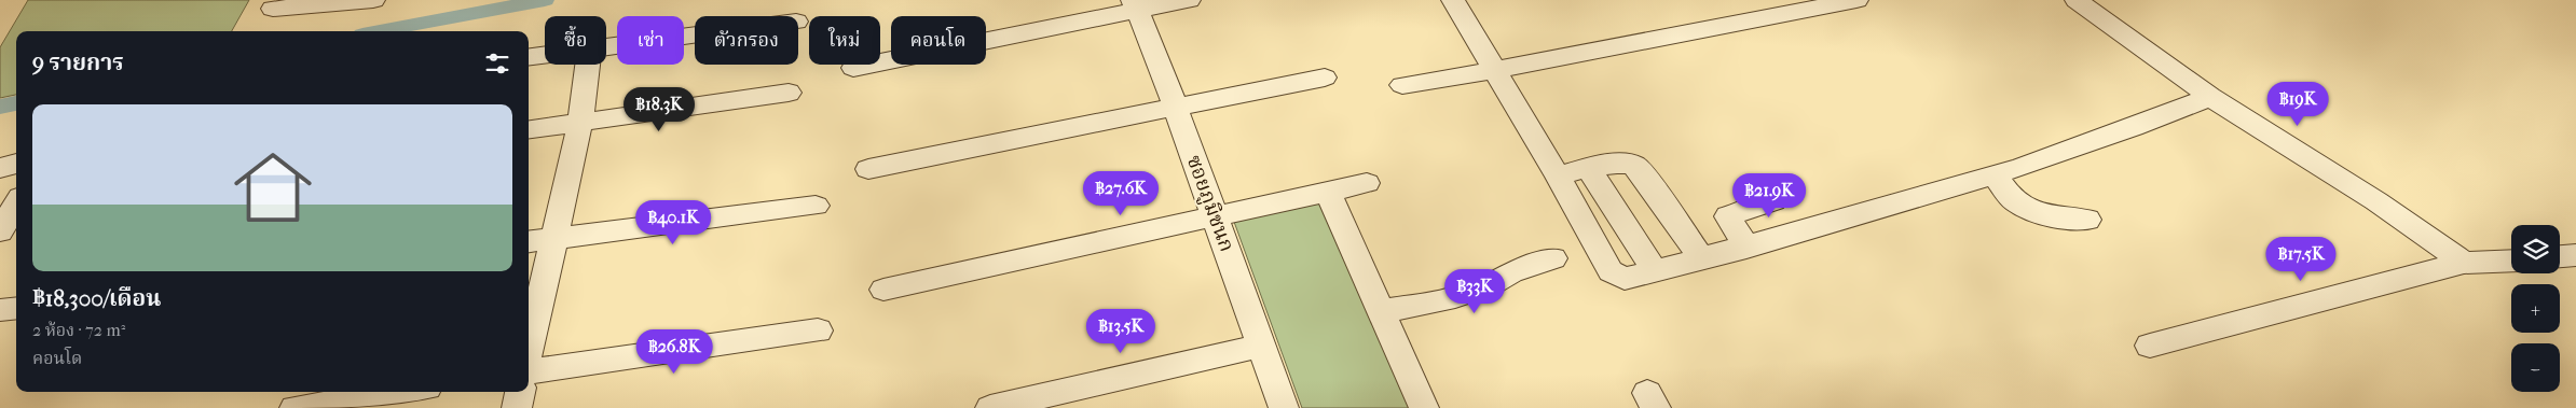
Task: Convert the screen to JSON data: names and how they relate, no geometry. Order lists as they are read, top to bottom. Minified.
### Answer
{"streets":{"street":["ซอยภูมิชนก"]},"page":{"chip":["ซื้อ","เช่า","ตัวกรอง","ใหม่","คอนโด"],"heading":"9 รายการ","price":["฿19K","฿18.3K","฿27.6K","฿21.9K","฿40.1K","฿17.5K","฿33K","฿13.5K","฿26.8K"],"list":[{"name":"฿18,300/เดือน","note":"2 ห้อง · 72 m² · คอนโด"}],"map_buttons":["+","−"]}}
